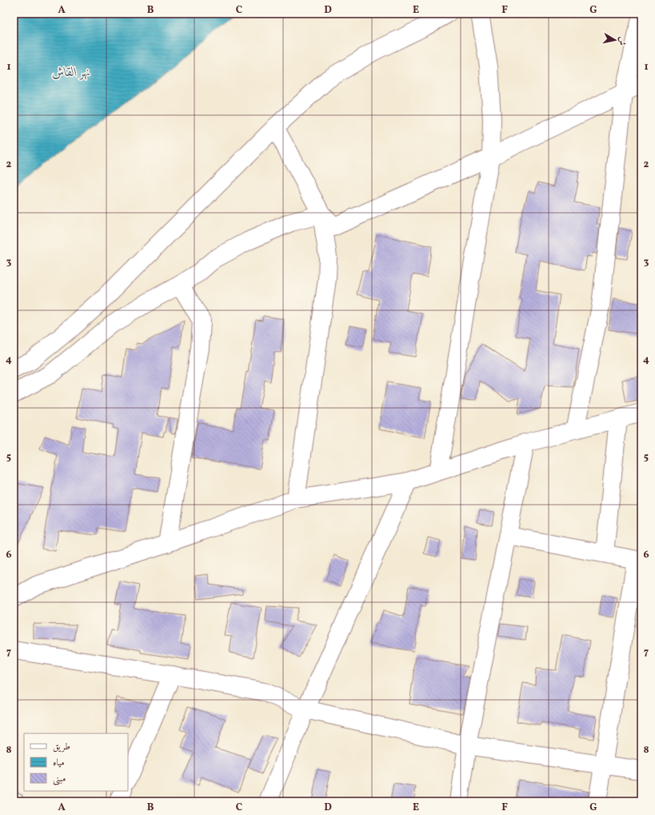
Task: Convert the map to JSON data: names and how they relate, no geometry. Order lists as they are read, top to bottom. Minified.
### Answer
{"water":["نهر القاش"],"legend":["طريق","مياه","مبنى"],"north":"right","grid":{"columns":["A","B","C","D","E","F","G"],"rows":["1","2","3","4","5","6","7","8"]}}
